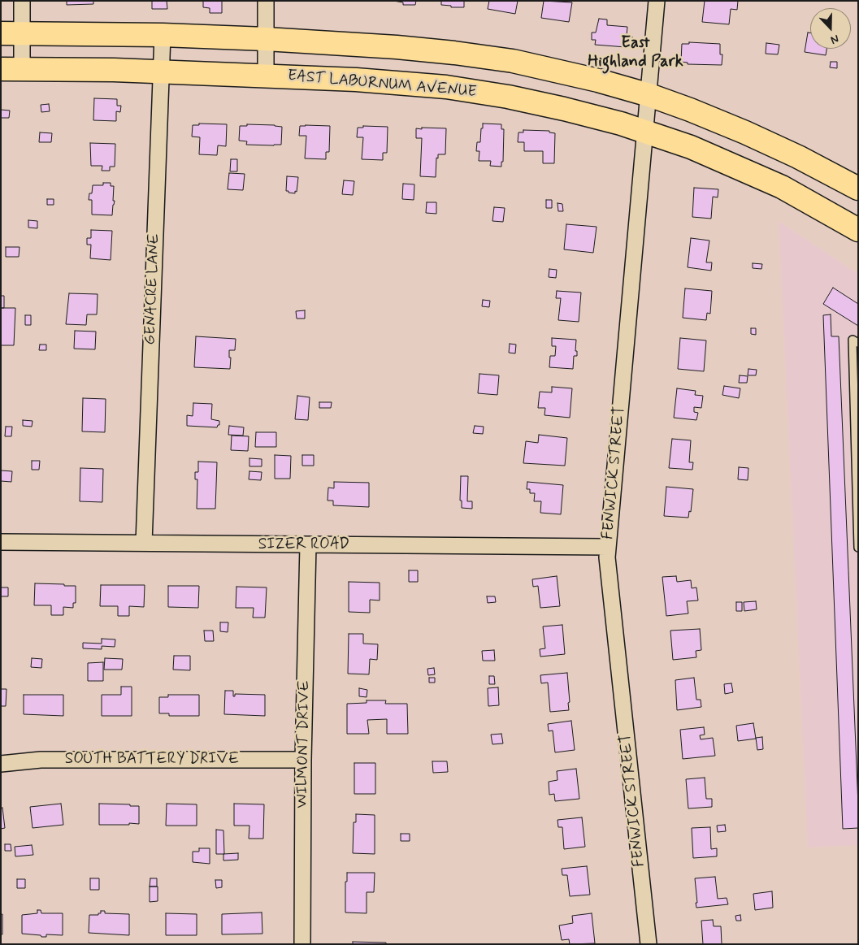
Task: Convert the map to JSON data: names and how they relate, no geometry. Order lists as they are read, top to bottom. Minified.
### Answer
{"streets":{"main road":["EAST LABURNUM AVENUE"],"street":["GENACRE LANE","FENWICK STREET","SIZER ROAD","WILMONT DRIVE","SOUTH BATTERY DRIVE"]},"crossings":[["EAST LABURNUM AVENUE","GENACRE LANE"],["EAST LABURNUM AVENUE","FENWICK STREET"],["GENACRE LANE","SIZER ROAD"],["FENWICK STREET","SIZER ROAD"],["SIZER ROAD","WILMONT DRIVE"],["WILMONT DRIVE","SOUTH BATTERY DRIVE"]],"districts":["East Highland Park"],"north":"bottom"}
